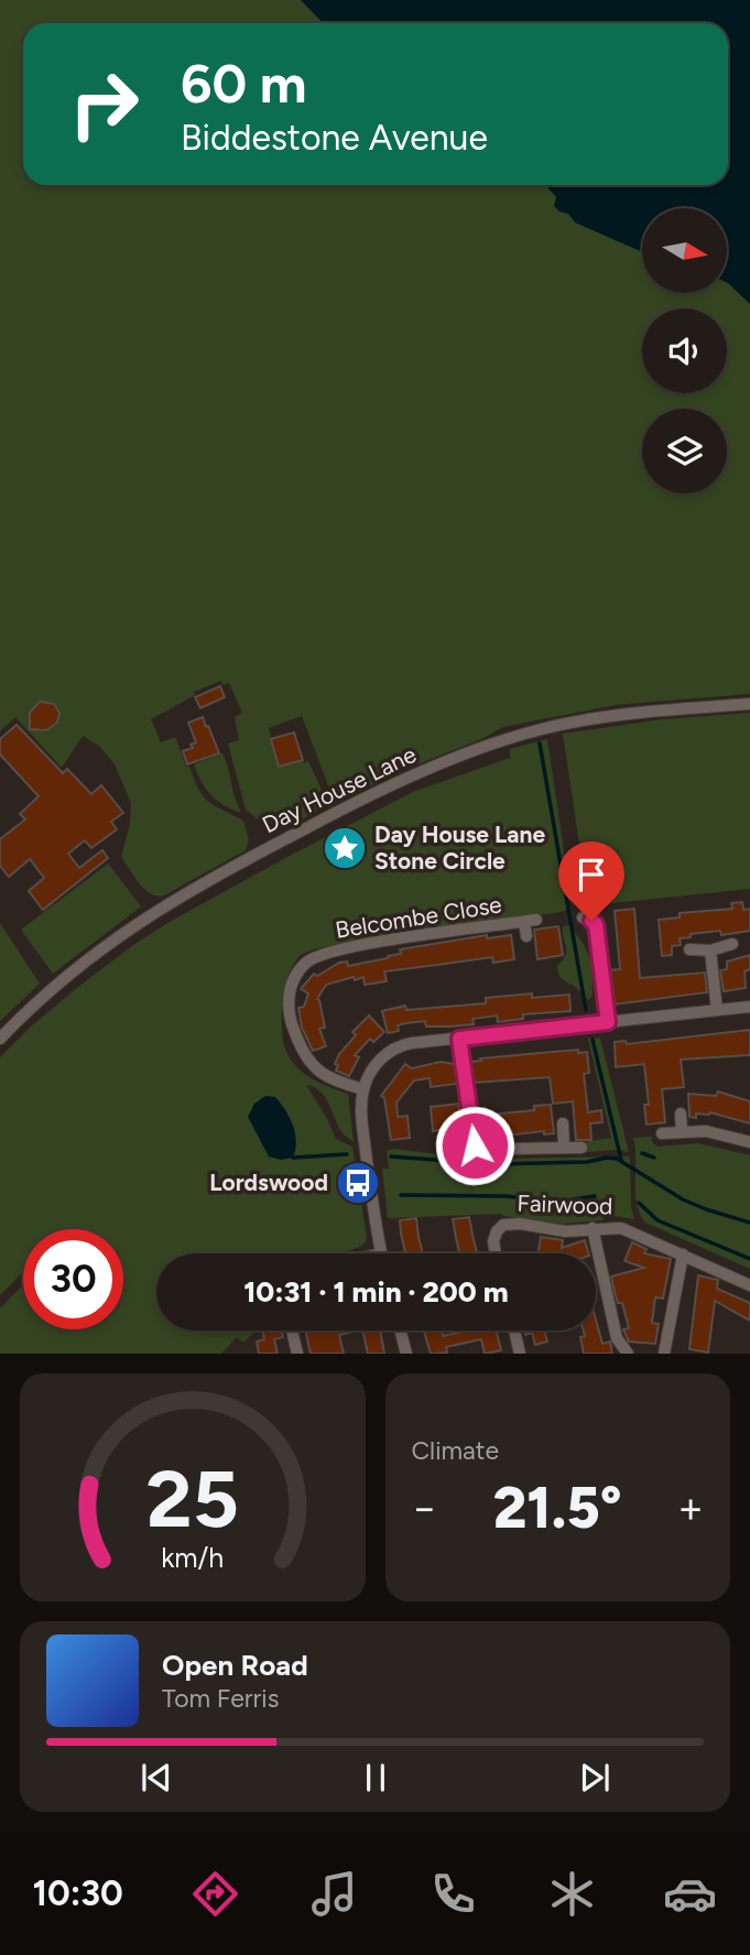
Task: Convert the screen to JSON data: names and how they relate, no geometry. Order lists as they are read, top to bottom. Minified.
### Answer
{"streets":{"street":["Day House Lane","Belcombe Close","Fairwood"]},"places":{"place":["Day House Lane Stone Circle"],"bus stop":["Lordswood"]},"north":"right","page":{"turn":["60 m","Biddestone Avenue"],"limit":"30","trip":"10:31 · 1 min · 200 m","tile":"Climate","heat":["−","21.5°","+"],"song":["Open Road","Tom Ferris"],"tabs":"10:30","gauge":["25","km/h"]}}
